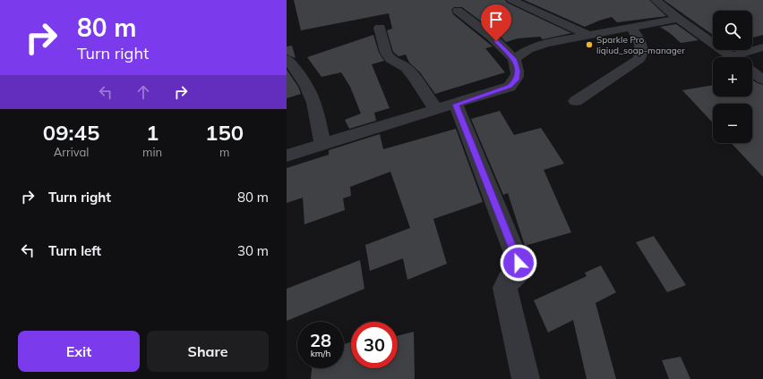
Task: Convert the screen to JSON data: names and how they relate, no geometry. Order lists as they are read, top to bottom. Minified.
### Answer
{"places":["Sparkle Pro liqiud_soap-manager"],"page":{"turn":["80 m","Turn right"],"map_buttons":["+","−"],"eta":["09:45","Arrival","1","min","150","m"],"list":[{"name":"Turn right","value":"80 m"},{"name":"Turn left","value":"30 m"}],"speed":"28 km/h","limit":"30","buttons":["Exit","Share"]}}
